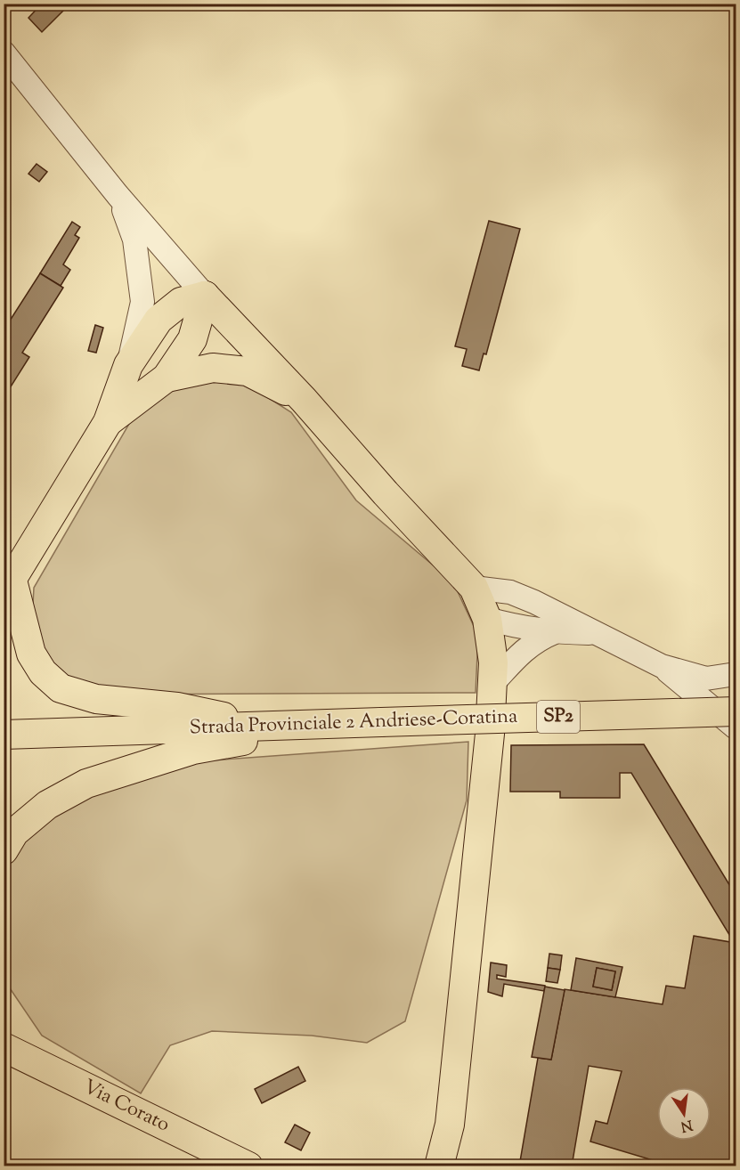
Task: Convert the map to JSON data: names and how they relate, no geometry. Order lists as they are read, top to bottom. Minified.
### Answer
{"streets":{"main road":["SP2","Strada Provinciale 2 Andriese-Coratina","Via Corato"]},"north":"bottom"}
